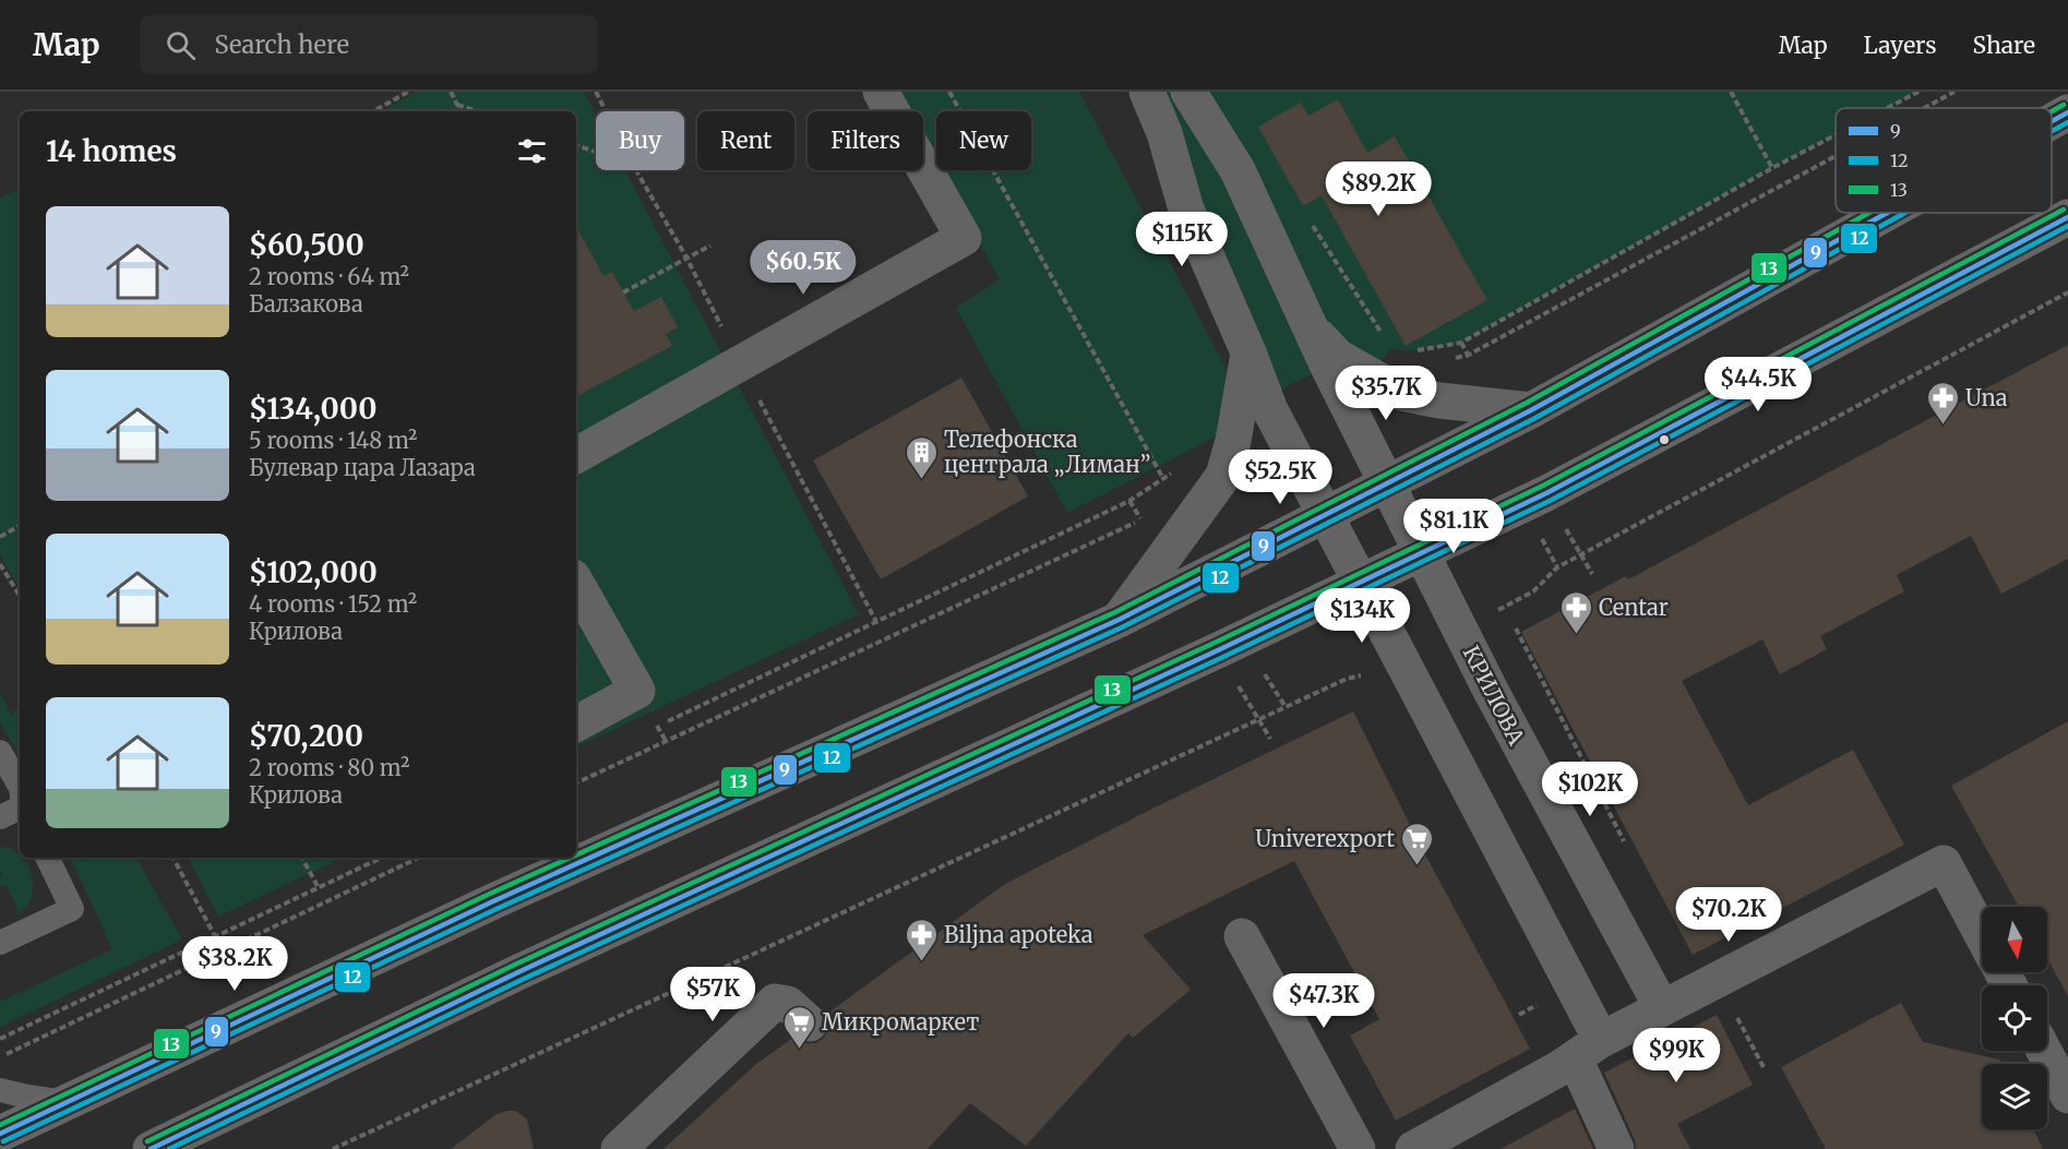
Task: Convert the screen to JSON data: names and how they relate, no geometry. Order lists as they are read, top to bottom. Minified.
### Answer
{"streets":{"street":["КРИЛОВА"]},"places":{"pharmacy":["Una","Centar","Biljna apoteka"],"building":["Телефонска централа „Лиман”"],"supermarket":["Univerexport","Микромаркет"]},"lines":["transit line 13","transit line 9","transit line 12"],"legend":["9","12","13"],"north":"bottom","page":{"header":"Map","search":"Search here","nav":["Map","Layers","Share"],"chip":["Buy","Rent","Filters","New"],"heading":"14 homes","price":["$89.2K","$115K","$60.5K","$44.5K","$35.7K","$52.5K","$81.1K","$134K","$102K","$70.2K","$38.2K","$57K","$47.3K","$99K"],"list":[{"name":"$60,500","note":"2 rooms · 64 m² · Балзакова"},{"name":"$134,000","note":"5 rooms · 148 m² · Булевар цара Лазара"},{"name":"$102,000","note":"4 rooms · 152 m² · Крилова"},{"name":"$70,200","note":"2 rooms · 80 m² · Крилова"}]}}
